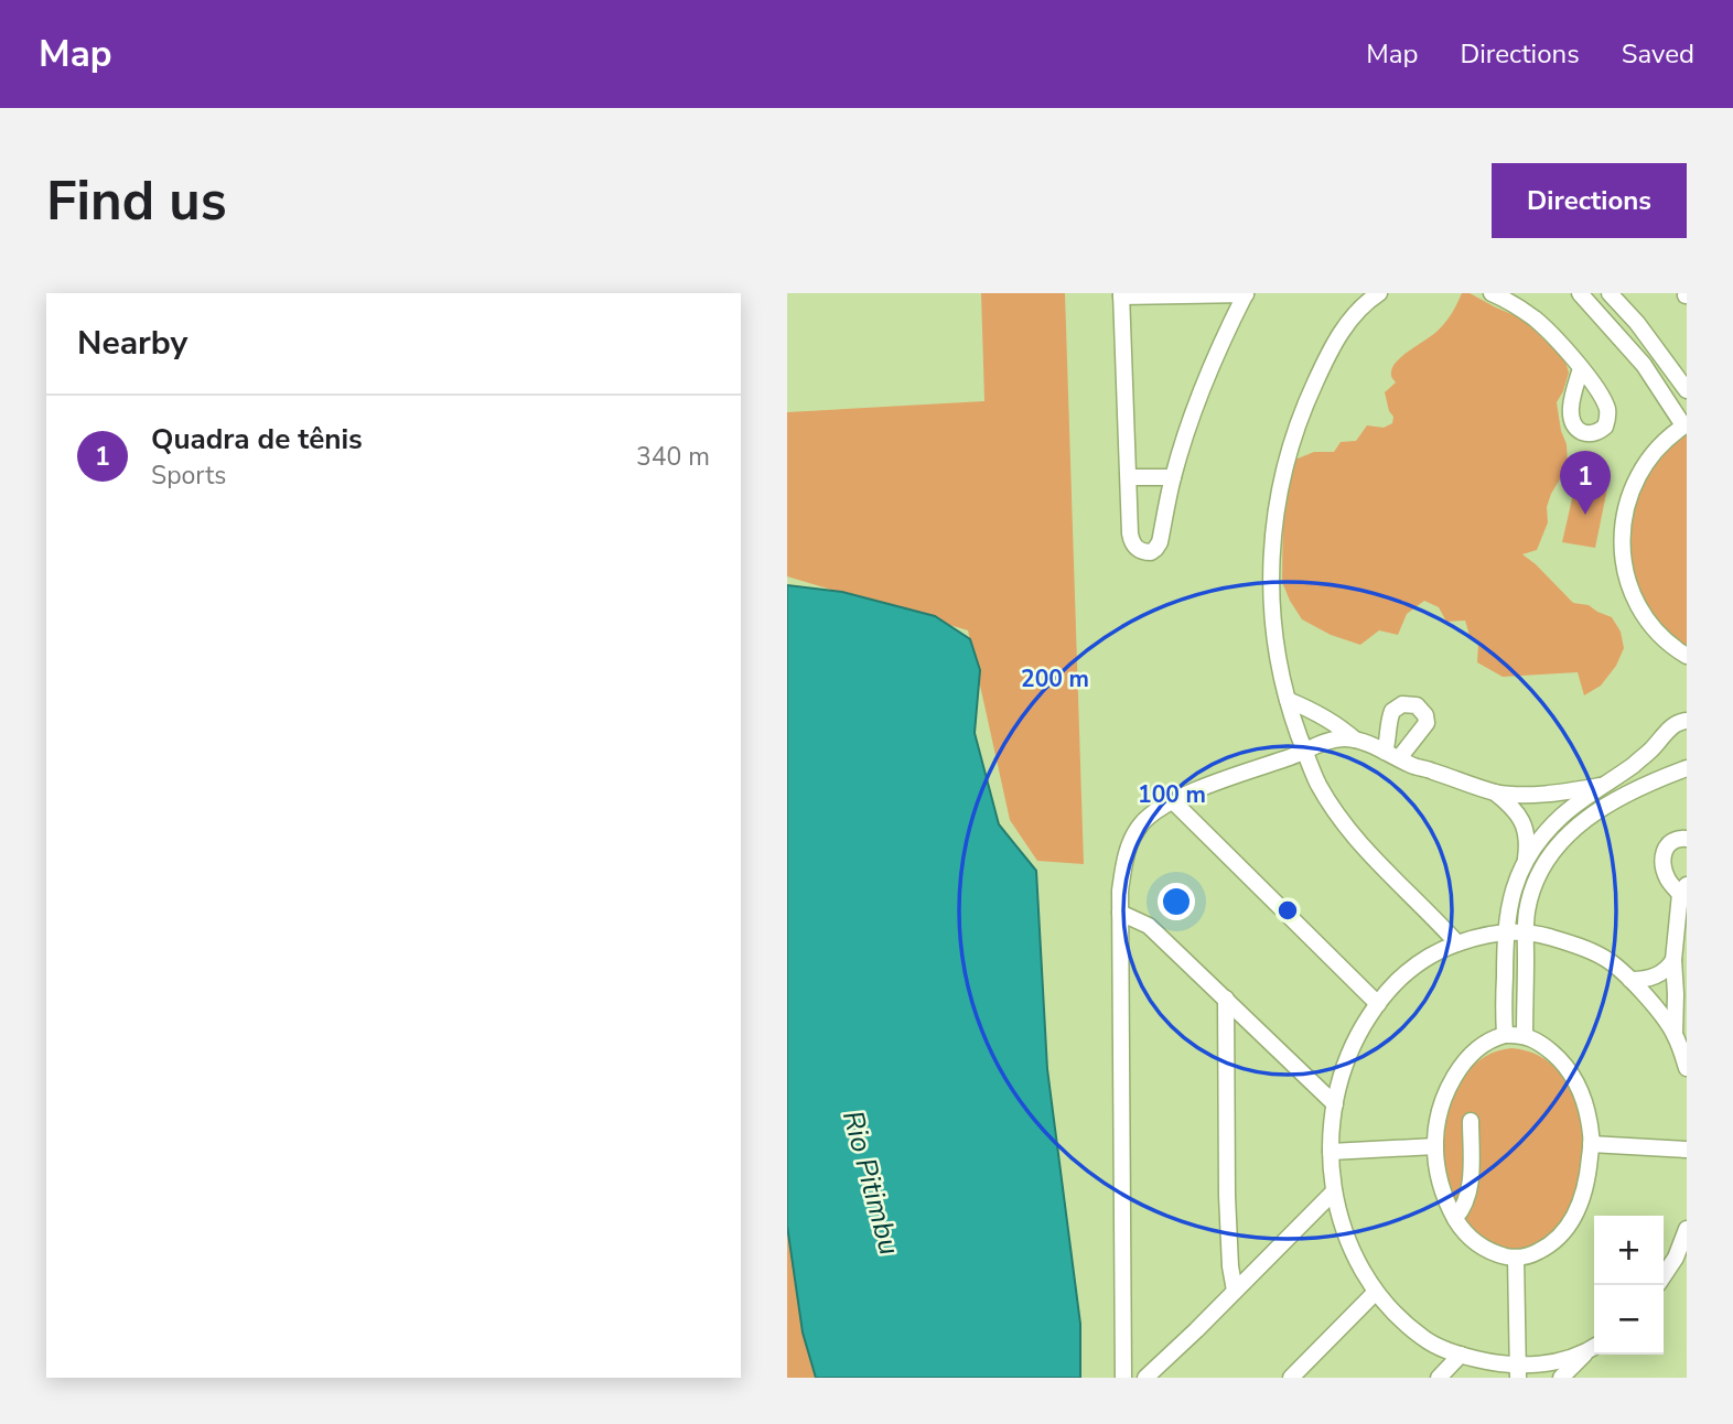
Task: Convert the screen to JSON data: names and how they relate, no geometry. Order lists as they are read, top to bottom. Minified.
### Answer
{"water":["Rio Pitimbu"],"page":{"header":"Map","nav":["Map","Directions","Saved"],"buttons":"Directions","title":"Find us","heading":"Nearby","list":[{"mark":"1","name":"Quadra de tênis","note":"Sports","value":"340 m"}],"pins":"1","map_buttons":["+","−"]},"rings":["200 m","100 m"]}
